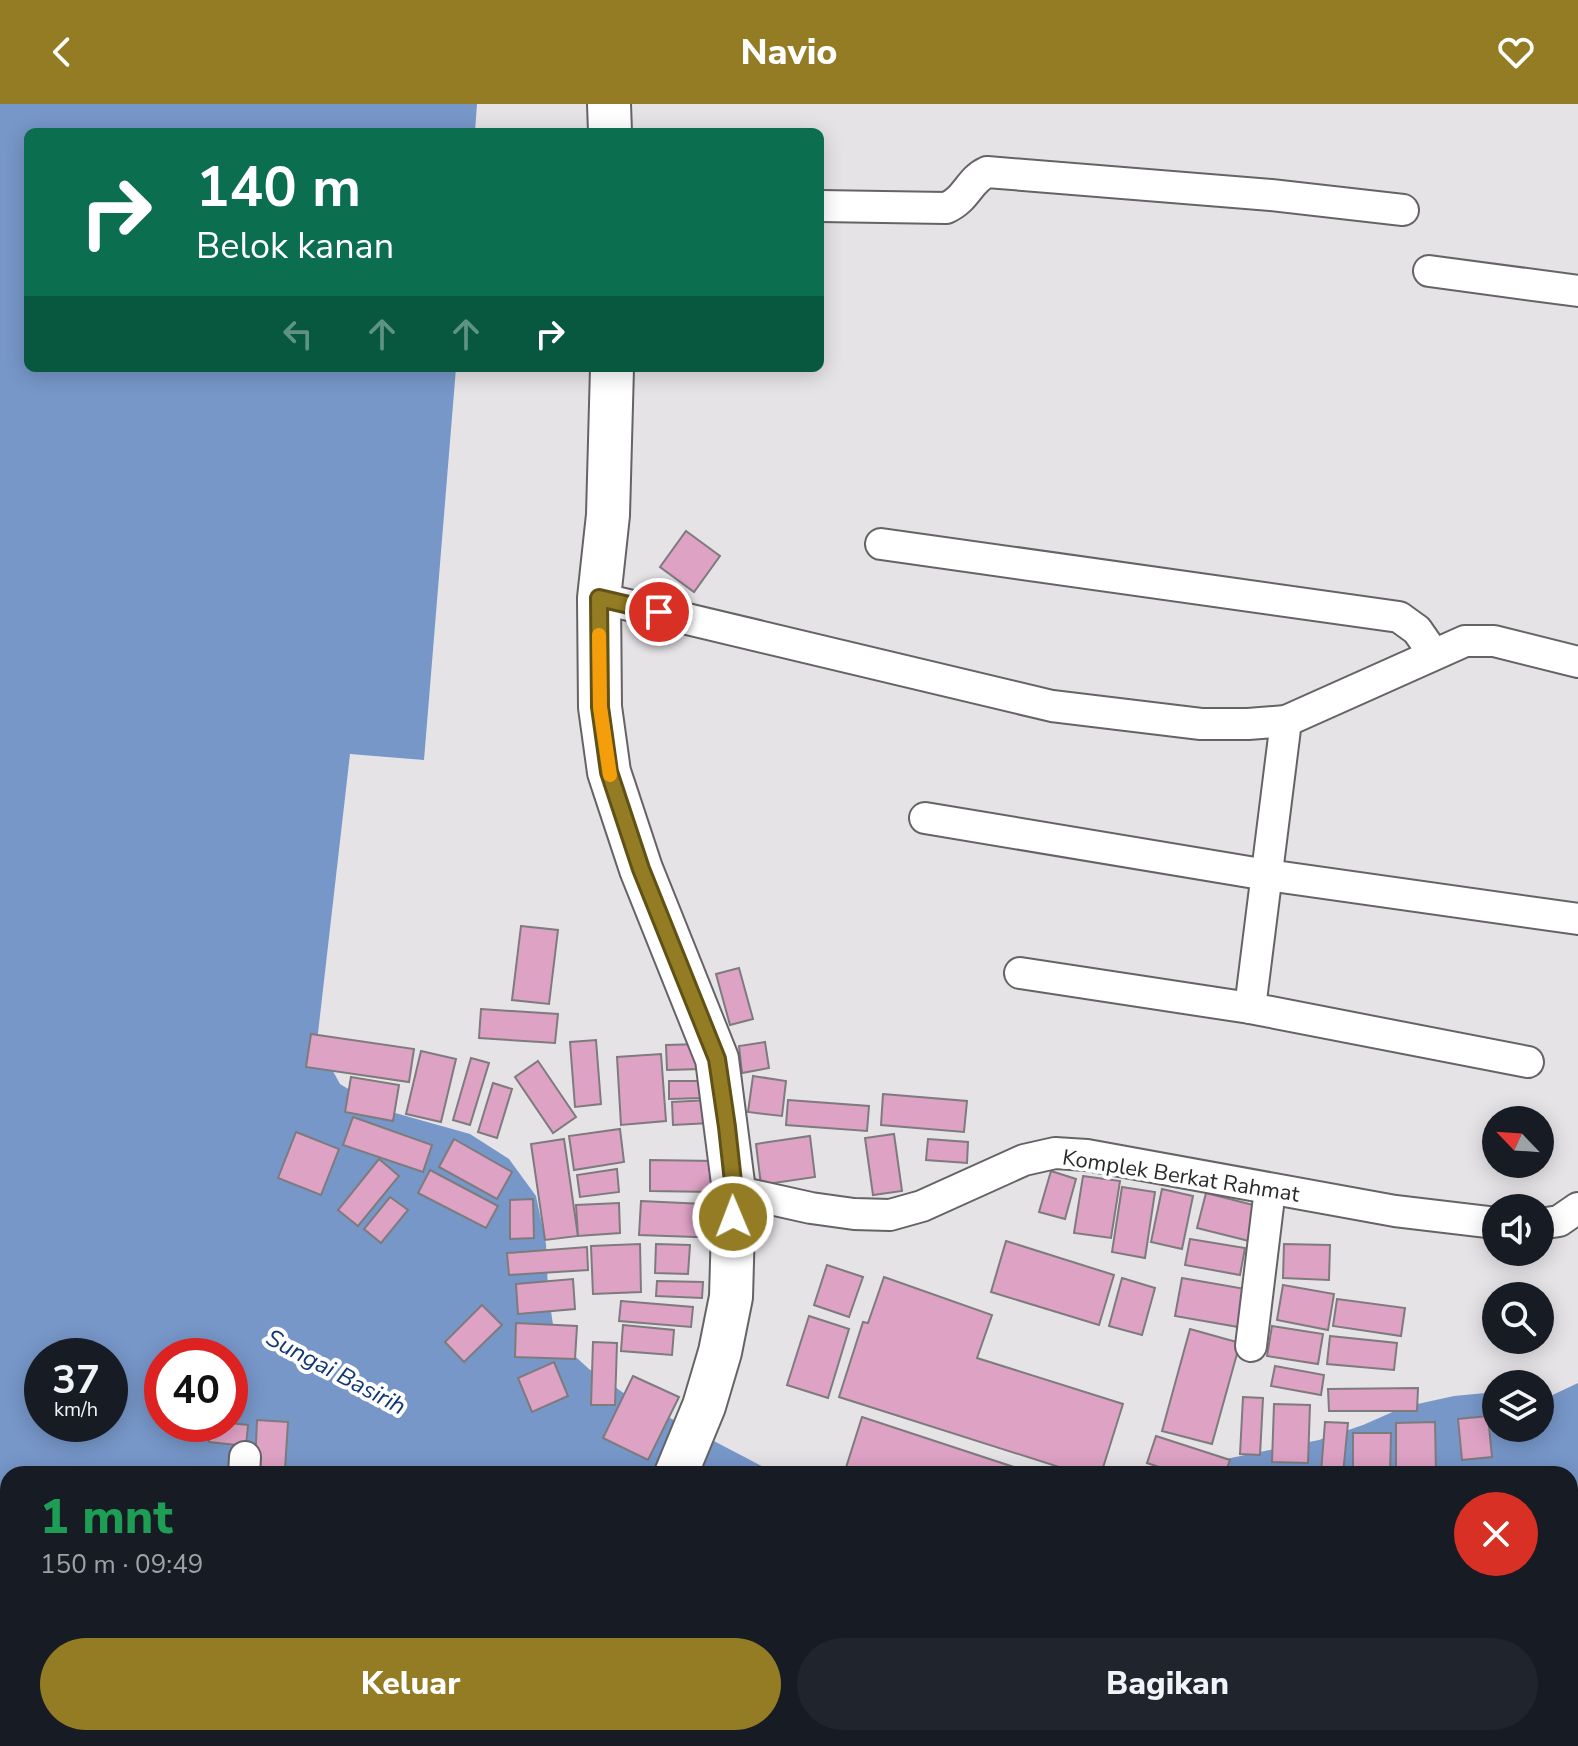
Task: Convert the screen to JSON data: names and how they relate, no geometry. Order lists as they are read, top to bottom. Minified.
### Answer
{"streets":{"street":["Komplek Berkat Rahmat"]},"water":["Sungai Basirih"],"north":"top left","page":{"header":"Navio","turn":["140 m","Belok kanan"],"speed":"37 km/h","limit":"40","heading":["1 mnt","150 m · 09:49"],"buttons":["Keluar","Bagikan"]}}
